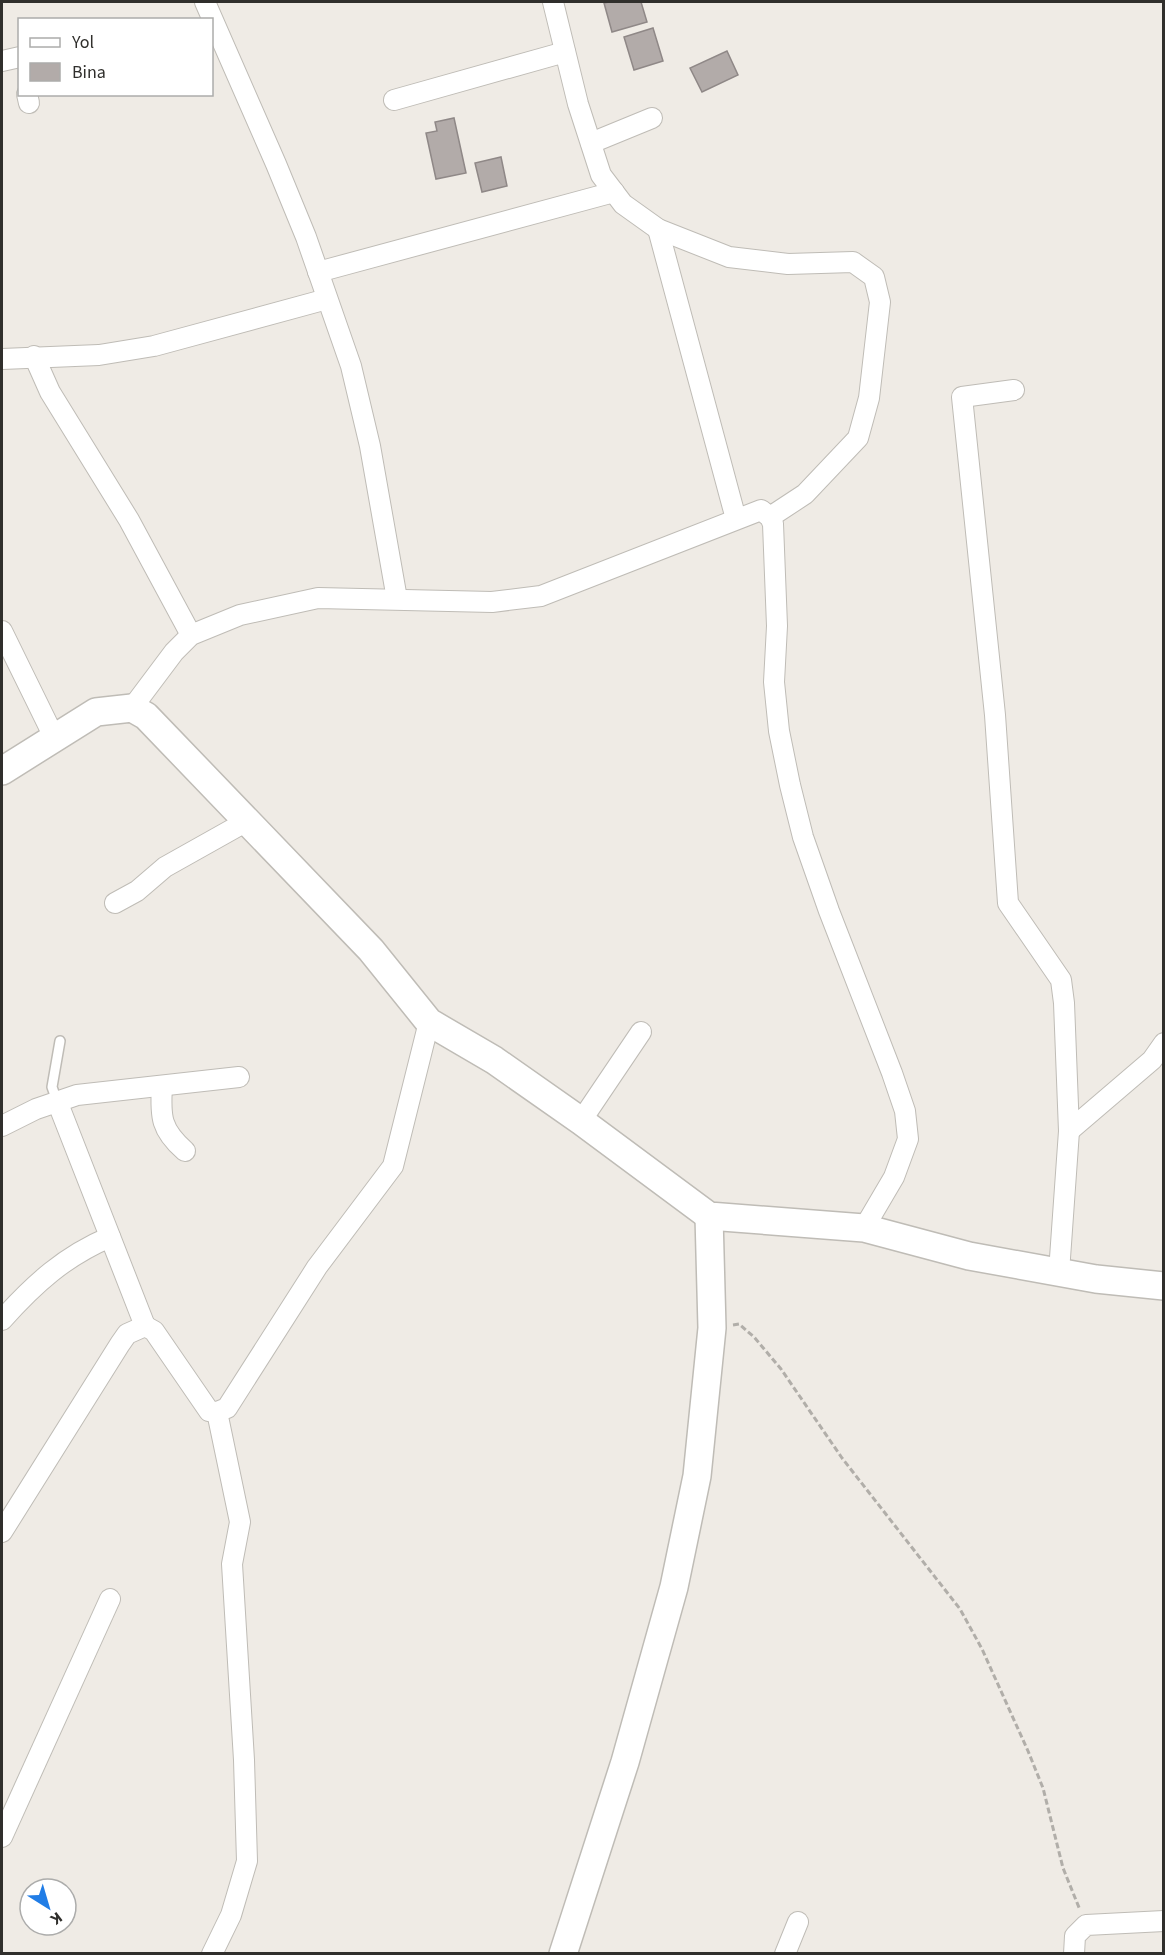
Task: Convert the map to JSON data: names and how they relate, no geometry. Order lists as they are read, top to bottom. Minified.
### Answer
{"legend":["Yol","Bina"],"north":"bottom right"}
